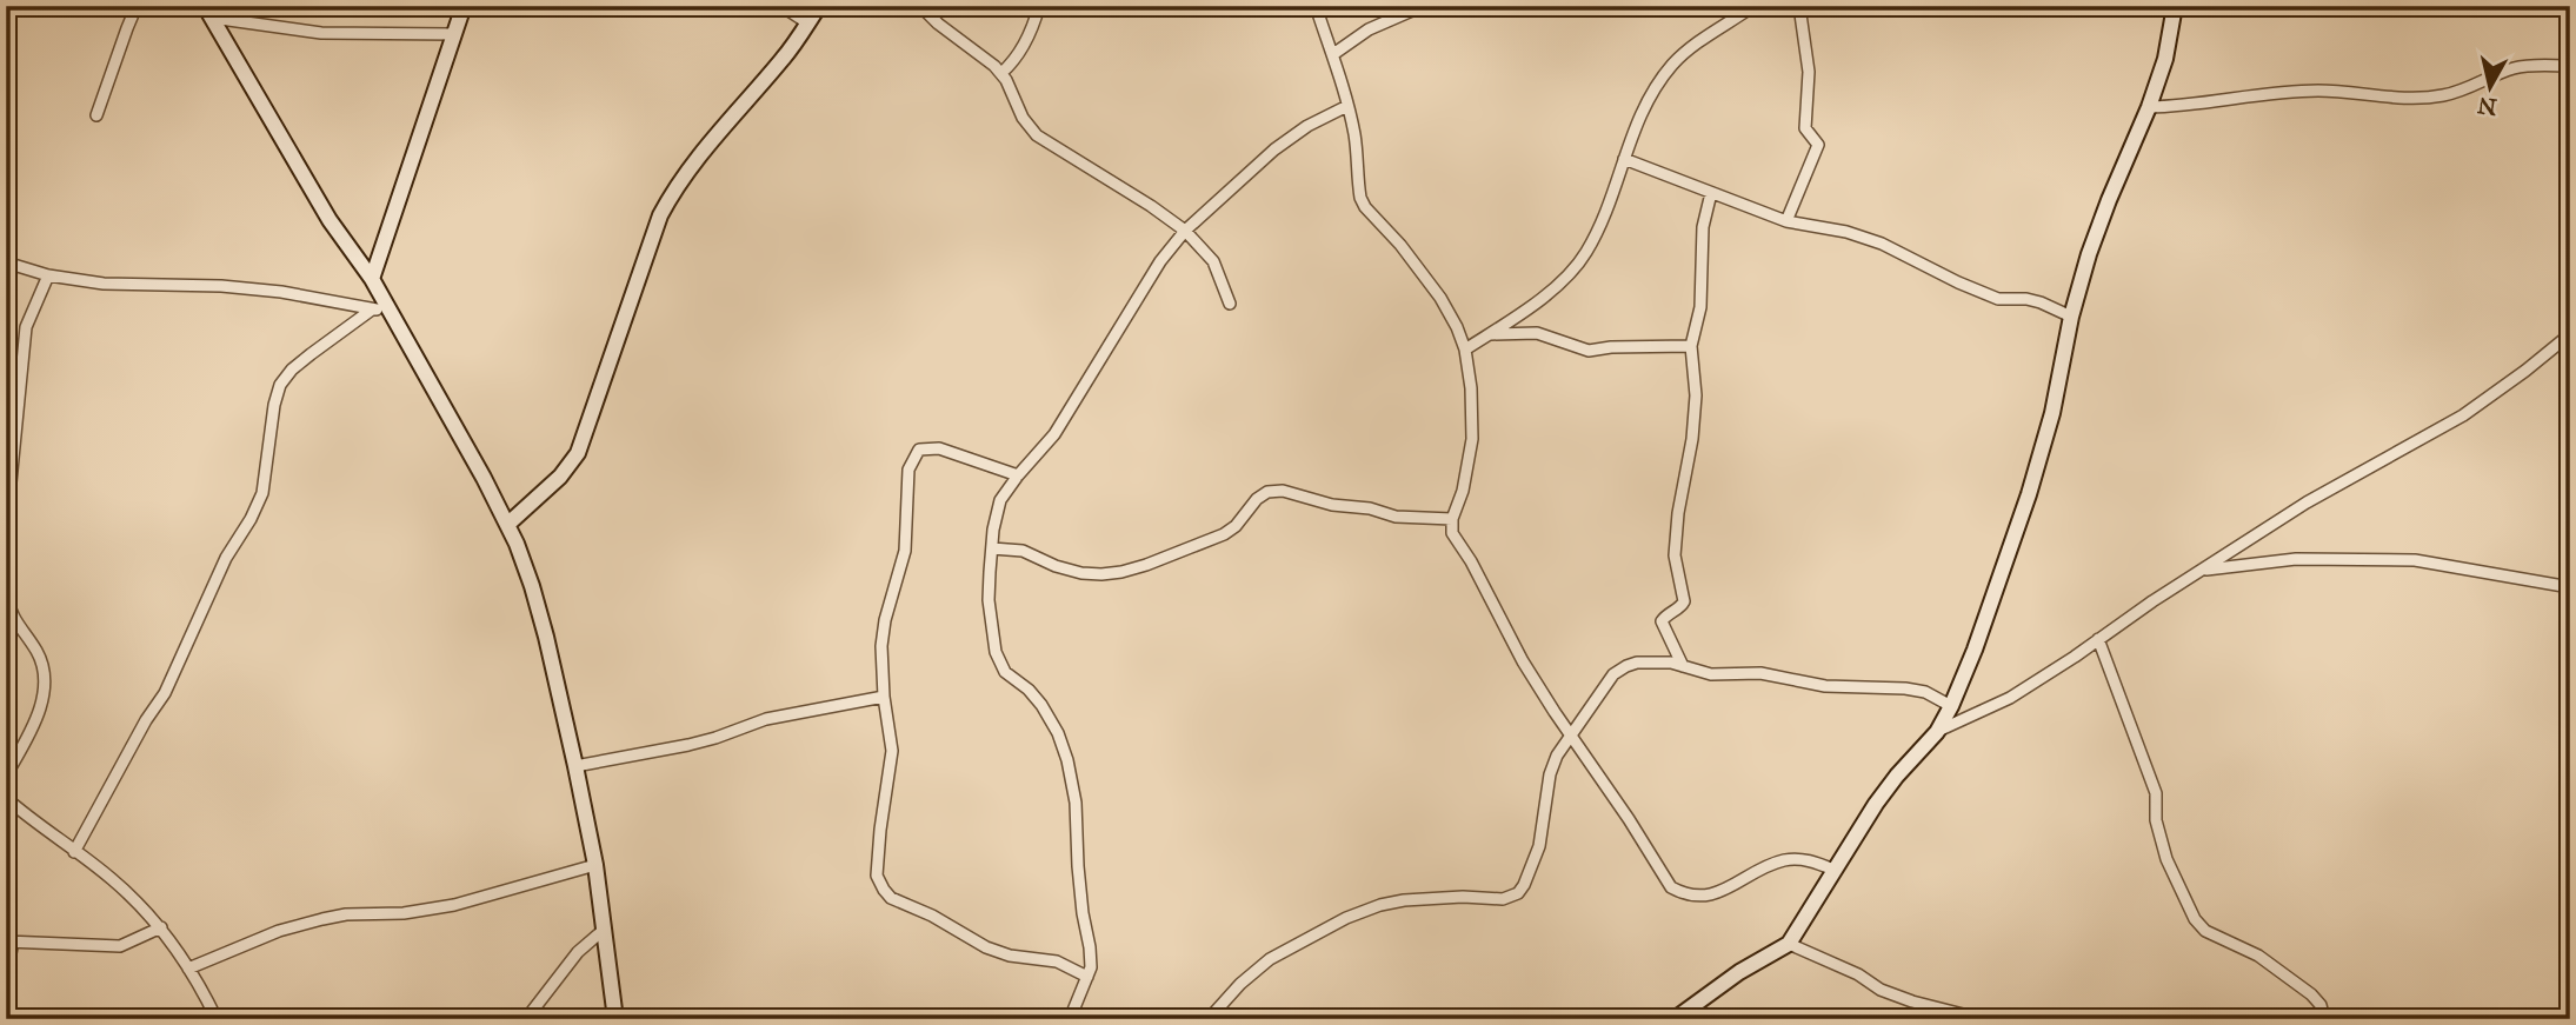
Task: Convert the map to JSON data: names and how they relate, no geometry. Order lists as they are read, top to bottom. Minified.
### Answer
{"north":"bottom"}
